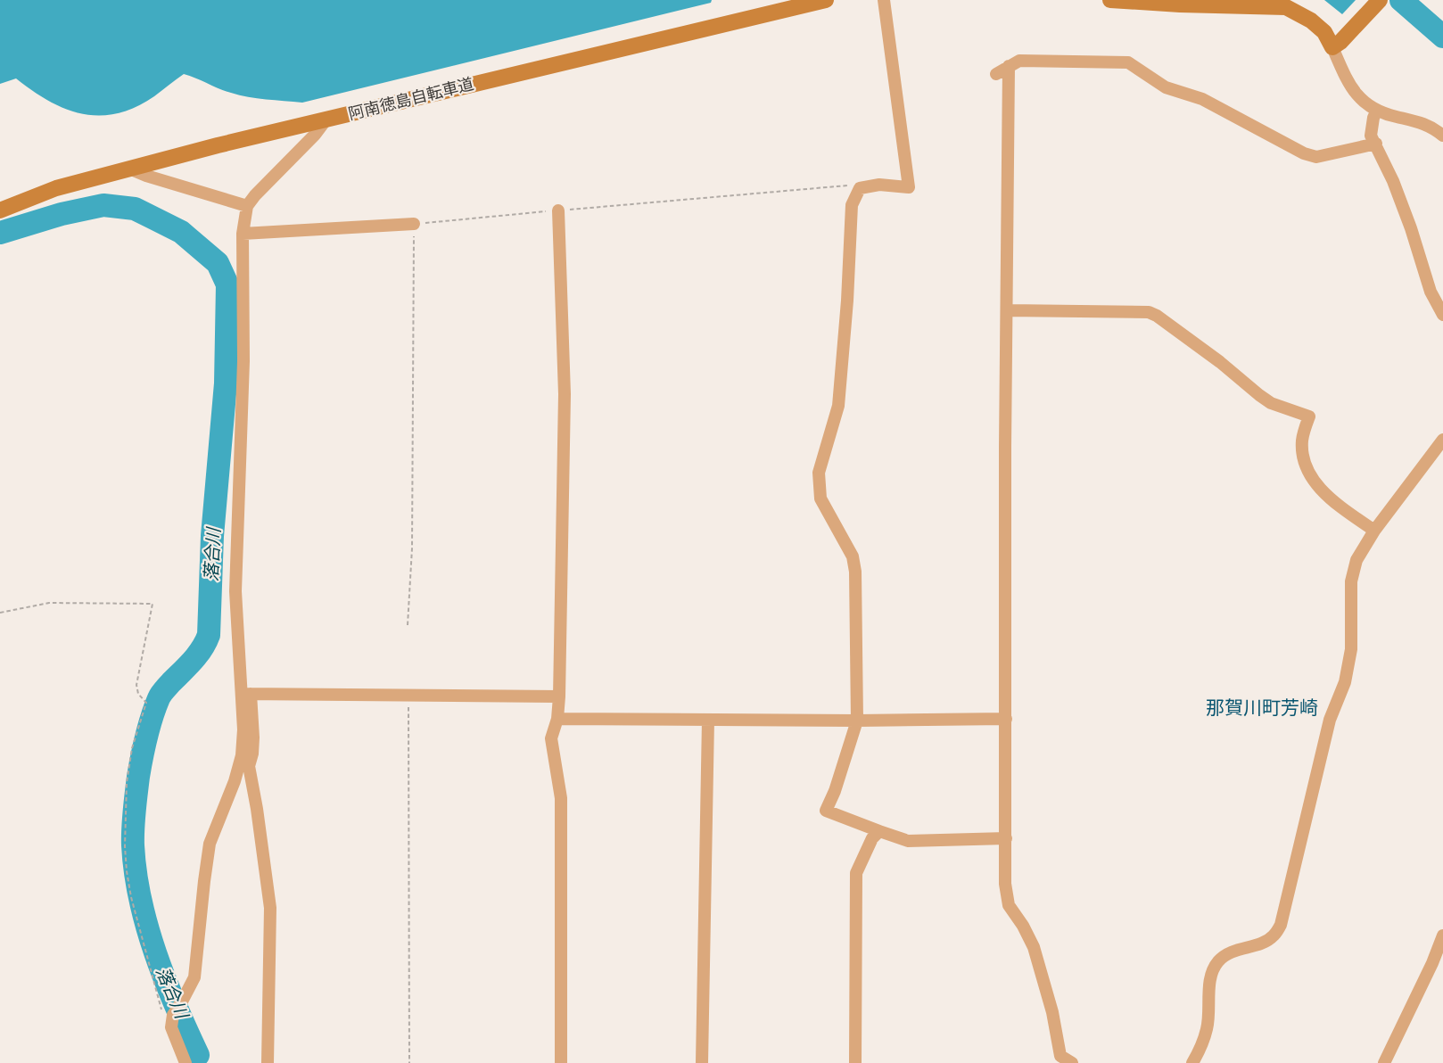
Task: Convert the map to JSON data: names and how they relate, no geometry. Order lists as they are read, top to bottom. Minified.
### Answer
{"streets":{"main road":["阿南徳島自転車道"]},"districts":["那賀川町芳崎"],"water":["落合川"]}
